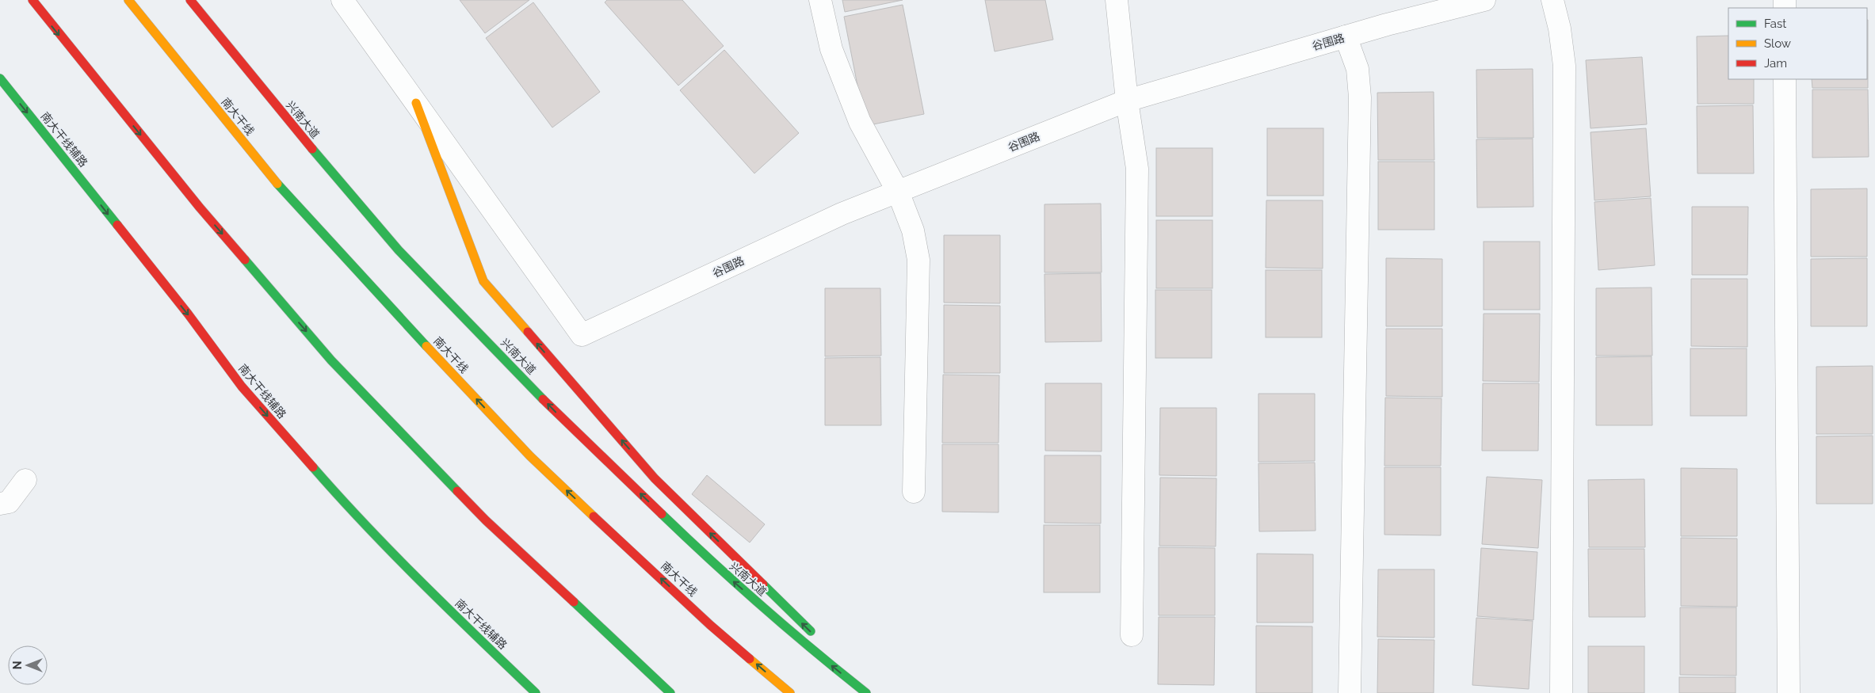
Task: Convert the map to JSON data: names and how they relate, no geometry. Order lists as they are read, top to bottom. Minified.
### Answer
{"streets":{"main road":["南大干线","兴南大道","南大干线辅路"],"street":["谷围路"]},"legend":["Fast","Slow","Jam"],"north":"left"}
